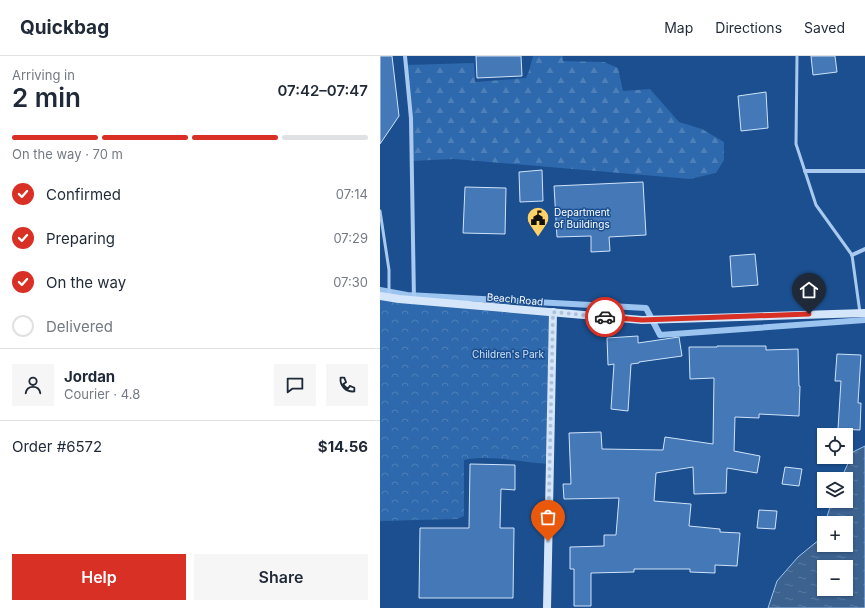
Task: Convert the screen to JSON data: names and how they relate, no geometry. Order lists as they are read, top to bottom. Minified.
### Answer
{"streets":{"main road":["Beach Road"]},"parks":["Children's Park"],"places":{"public building":["Department of Buildings"]},"page":{"header":"Quickbag","nav":["Map","Directions","Saved"],"heading":["2 min","Arriving in","07:42–07:47"],"panel":["Jordan","Courier · 4.8","Order #6572","$14.56"],"bar":"On the way · 70 m","list":[["Confirmed","07:14"],["Preparing","07:29"],["On the way","07:30"],"Delivered"],"map_buttons":["+","−"],"buttons":["Help","Share"]}}
